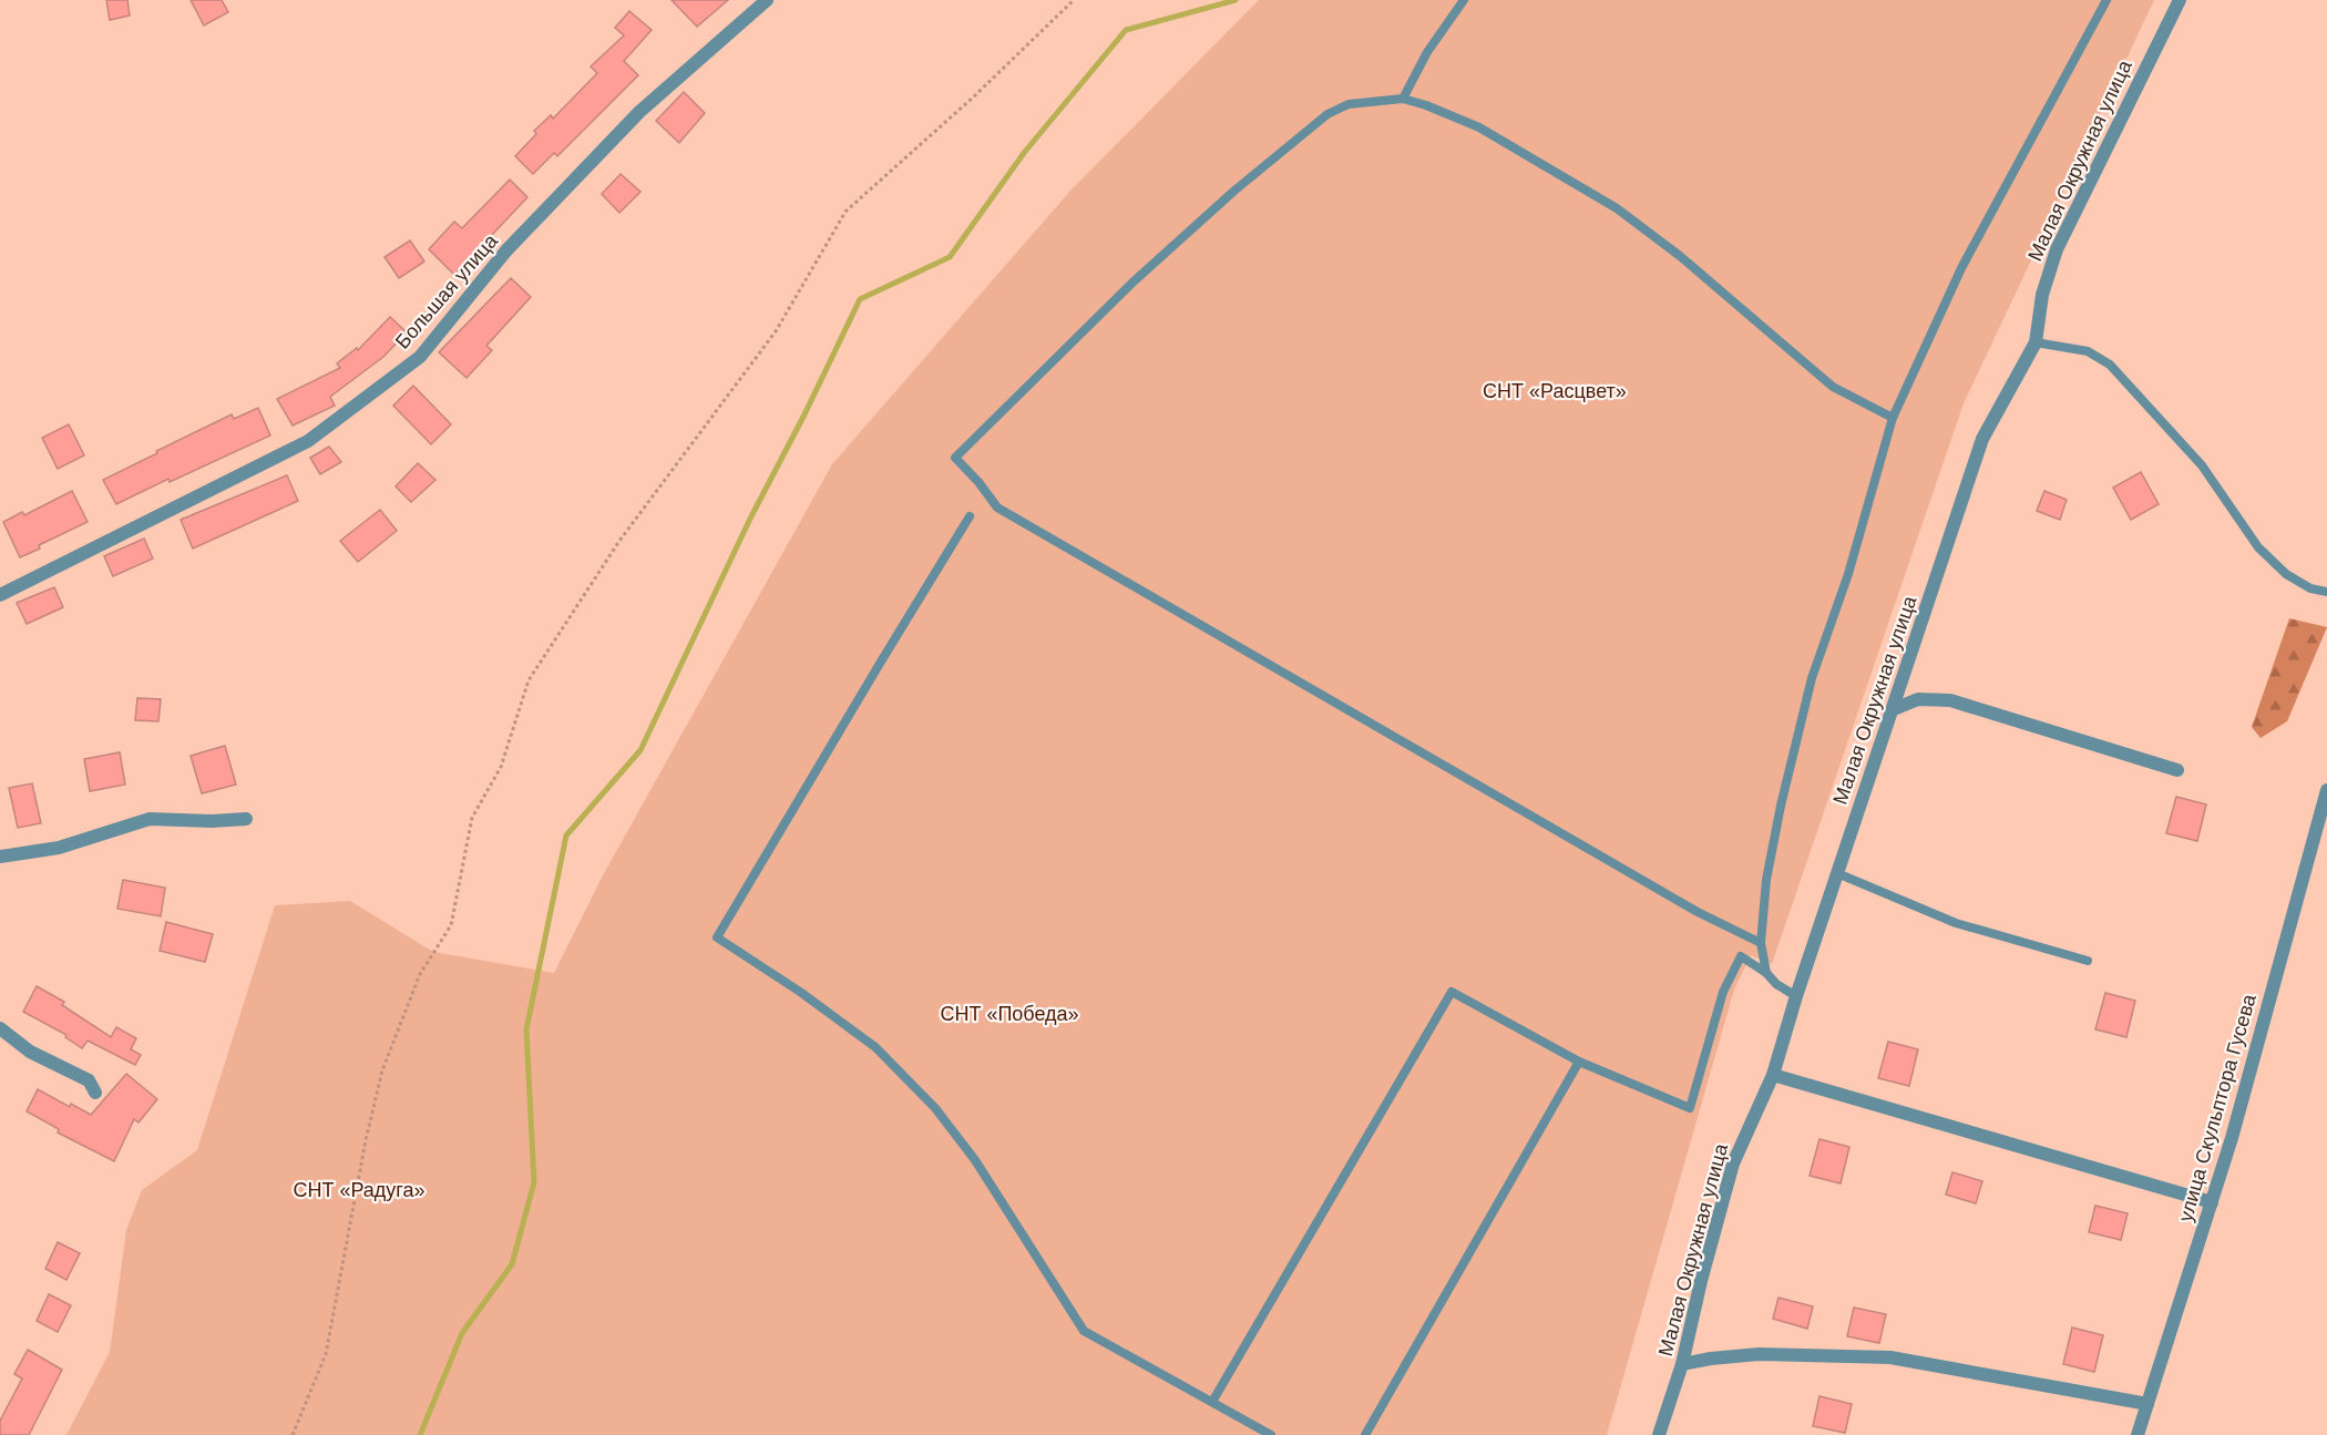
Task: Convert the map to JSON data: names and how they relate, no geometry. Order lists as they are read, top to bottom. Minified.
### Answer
{"streets":{"street":["Малая Окружная улица","Большая улица","улица Скульптора Гусева"]},"parks":["СНТ «Расцвет»","СНТ «Победа»","СНТ «Радуга»"]}
